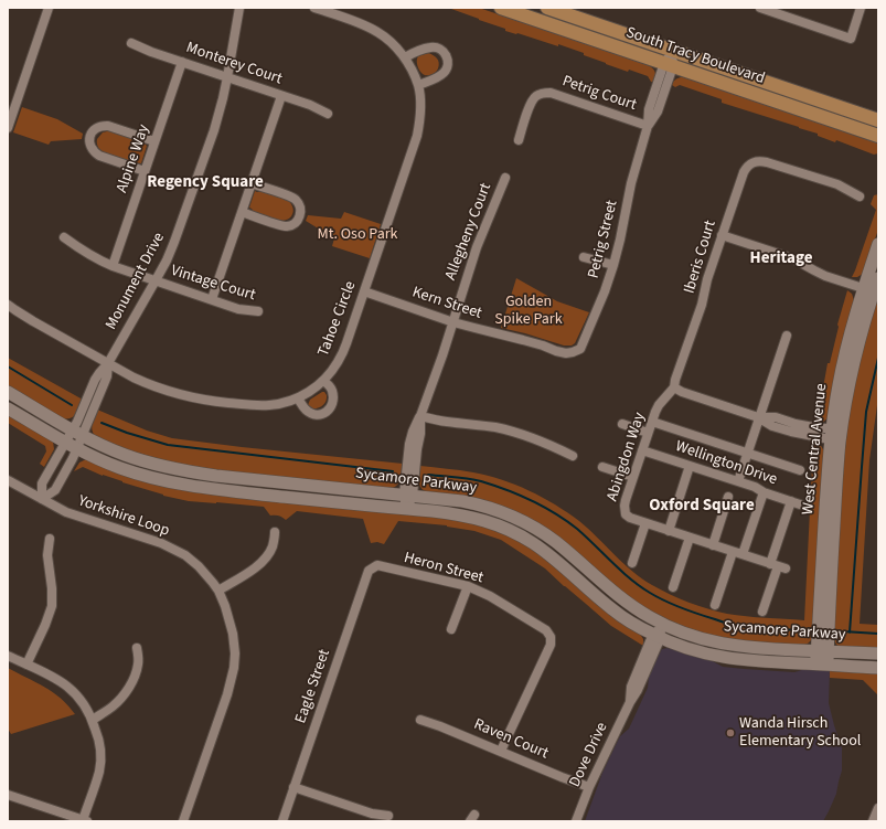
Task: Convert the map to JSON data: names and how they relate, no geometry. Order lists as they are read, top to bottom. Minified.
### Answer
{"streets":{"main road":["South Tracy Boulevard","West Central Avenue","Sycamore Parkway"],"street":["Monterey Court","Petrig Court","Alpine Way","Allegheny Court","Petrig Street","Iberis Court","Monument Drive","Vintage Court","Kern Street","Tahoe Circle","Abingdon Way","Wellington Drive","Yorkshire Loop","Heron Street","Eagle Street","Raven Court","Dove Drive"]},"crossings":[["South Tracy Boulevard","Petrig Street"],["Monterey Court","Alpine Way"],["Monterey Court","Monument Drive"],["Petrig Court","Petrig Street"],["Alpine Way","Vintage Court"],["Allegheny Court","Kern Street"],["Allegheny Court","Sycamore Parkway"],["Petrig Street","Kern Street"],["Iberis Court","Abingdon Way"],["Monument Drive","Vintage Court"],["Monument Drive","Tahoe Circle"],["Monument Drive","Sycamore Parkway"],["Monument Drive","Yorkshire Loop"],["Kern Street","Tahoe Circle"],["West Central Avenue","Sycamore Parkway"],["Abingdon Way","Wellington Drive"],["Sycamore Parkway","Dove Drive"],["Heron Street","Eagle Street"],["Heron Street","Raven Court"],["Raven Court","Dove Drive"]],"districts":["Regency Square","Heritage","Oxford Square"],"parks":["Mt. Oso Park","Golden Spike Park"],"places":["Wanda Hirsch Elementary School"]}
